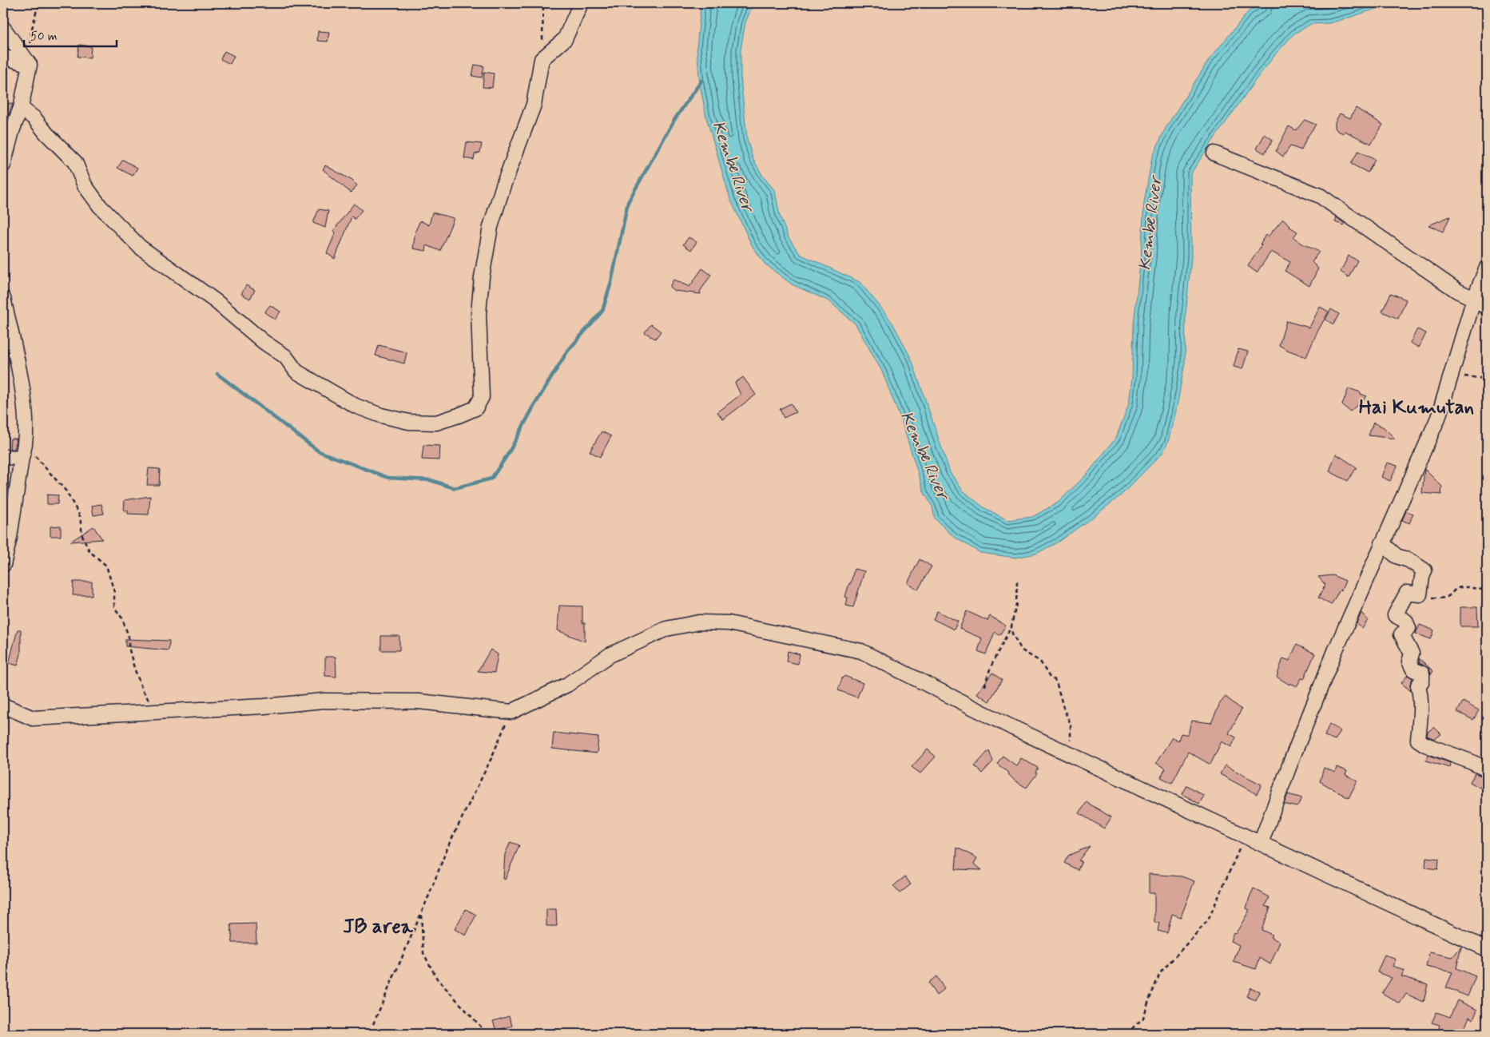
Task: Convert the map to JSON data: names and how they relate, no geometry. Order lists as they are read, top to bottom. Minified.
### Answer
{"districts":["Hai Kumutan","JB area"],"water":["Kembe River"],"scale_bar":"50 m"}
